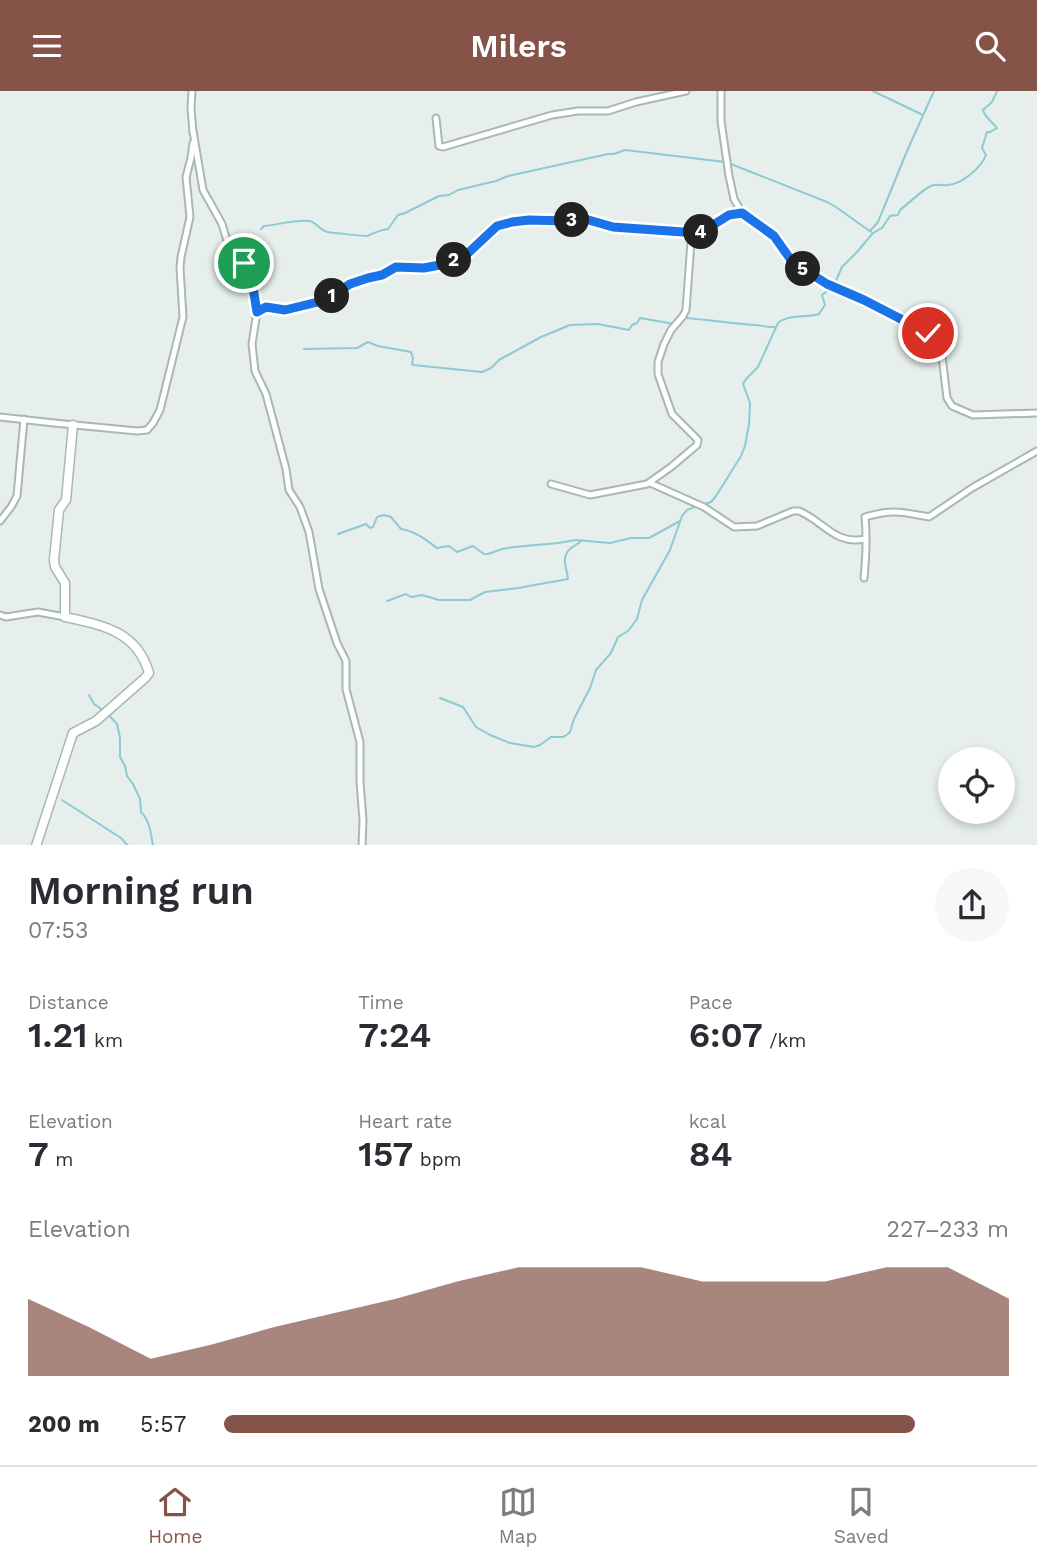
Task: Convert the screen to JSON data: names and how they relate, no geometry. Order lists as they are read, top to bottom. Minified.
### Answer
{"page":{"header":"Milers","pins":["3","4","2","5","1"],"heading":["Morning run","07:53"],"stats":[["Distance","1.21 km"],["Time","7:24"],["Pace","6:07 /km"],["Elevation","7 m"],["Heart rate","157 bpm"],["kcal","84"]],"chart":["Elevation","227–233 m"],"list":[{"name":"200 m","note":"5:57"}],"tabs":["Home","Map","Saved"]}}
